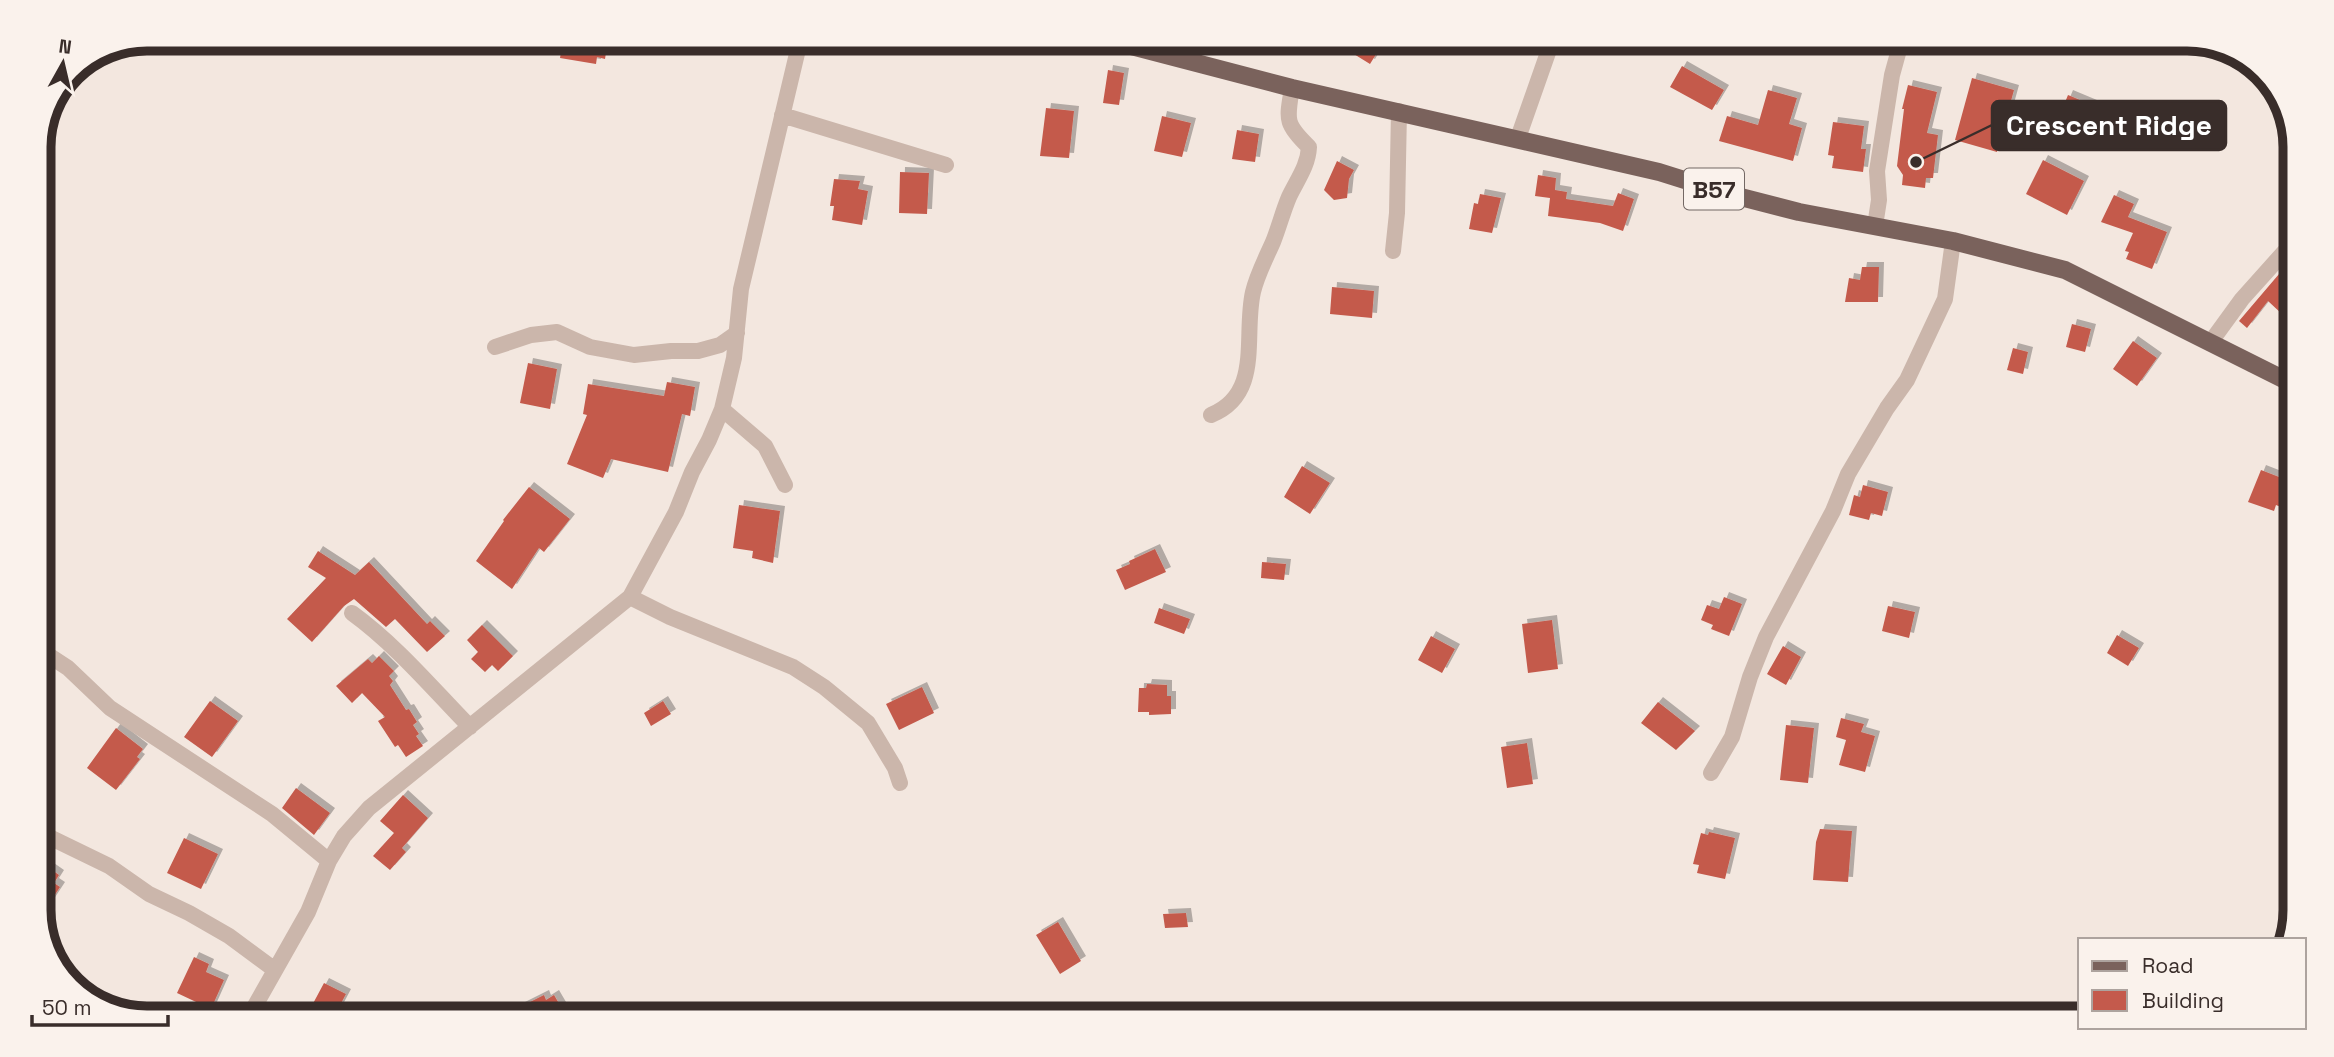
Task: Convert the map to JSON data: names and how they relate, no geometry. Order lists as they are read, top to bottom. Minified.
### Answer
{"streets":{"main road":["B57"]},"places":["Crescent Ridge"],"legend":["Road","Building"],"scale_bar":"50 m","north":"top"}
